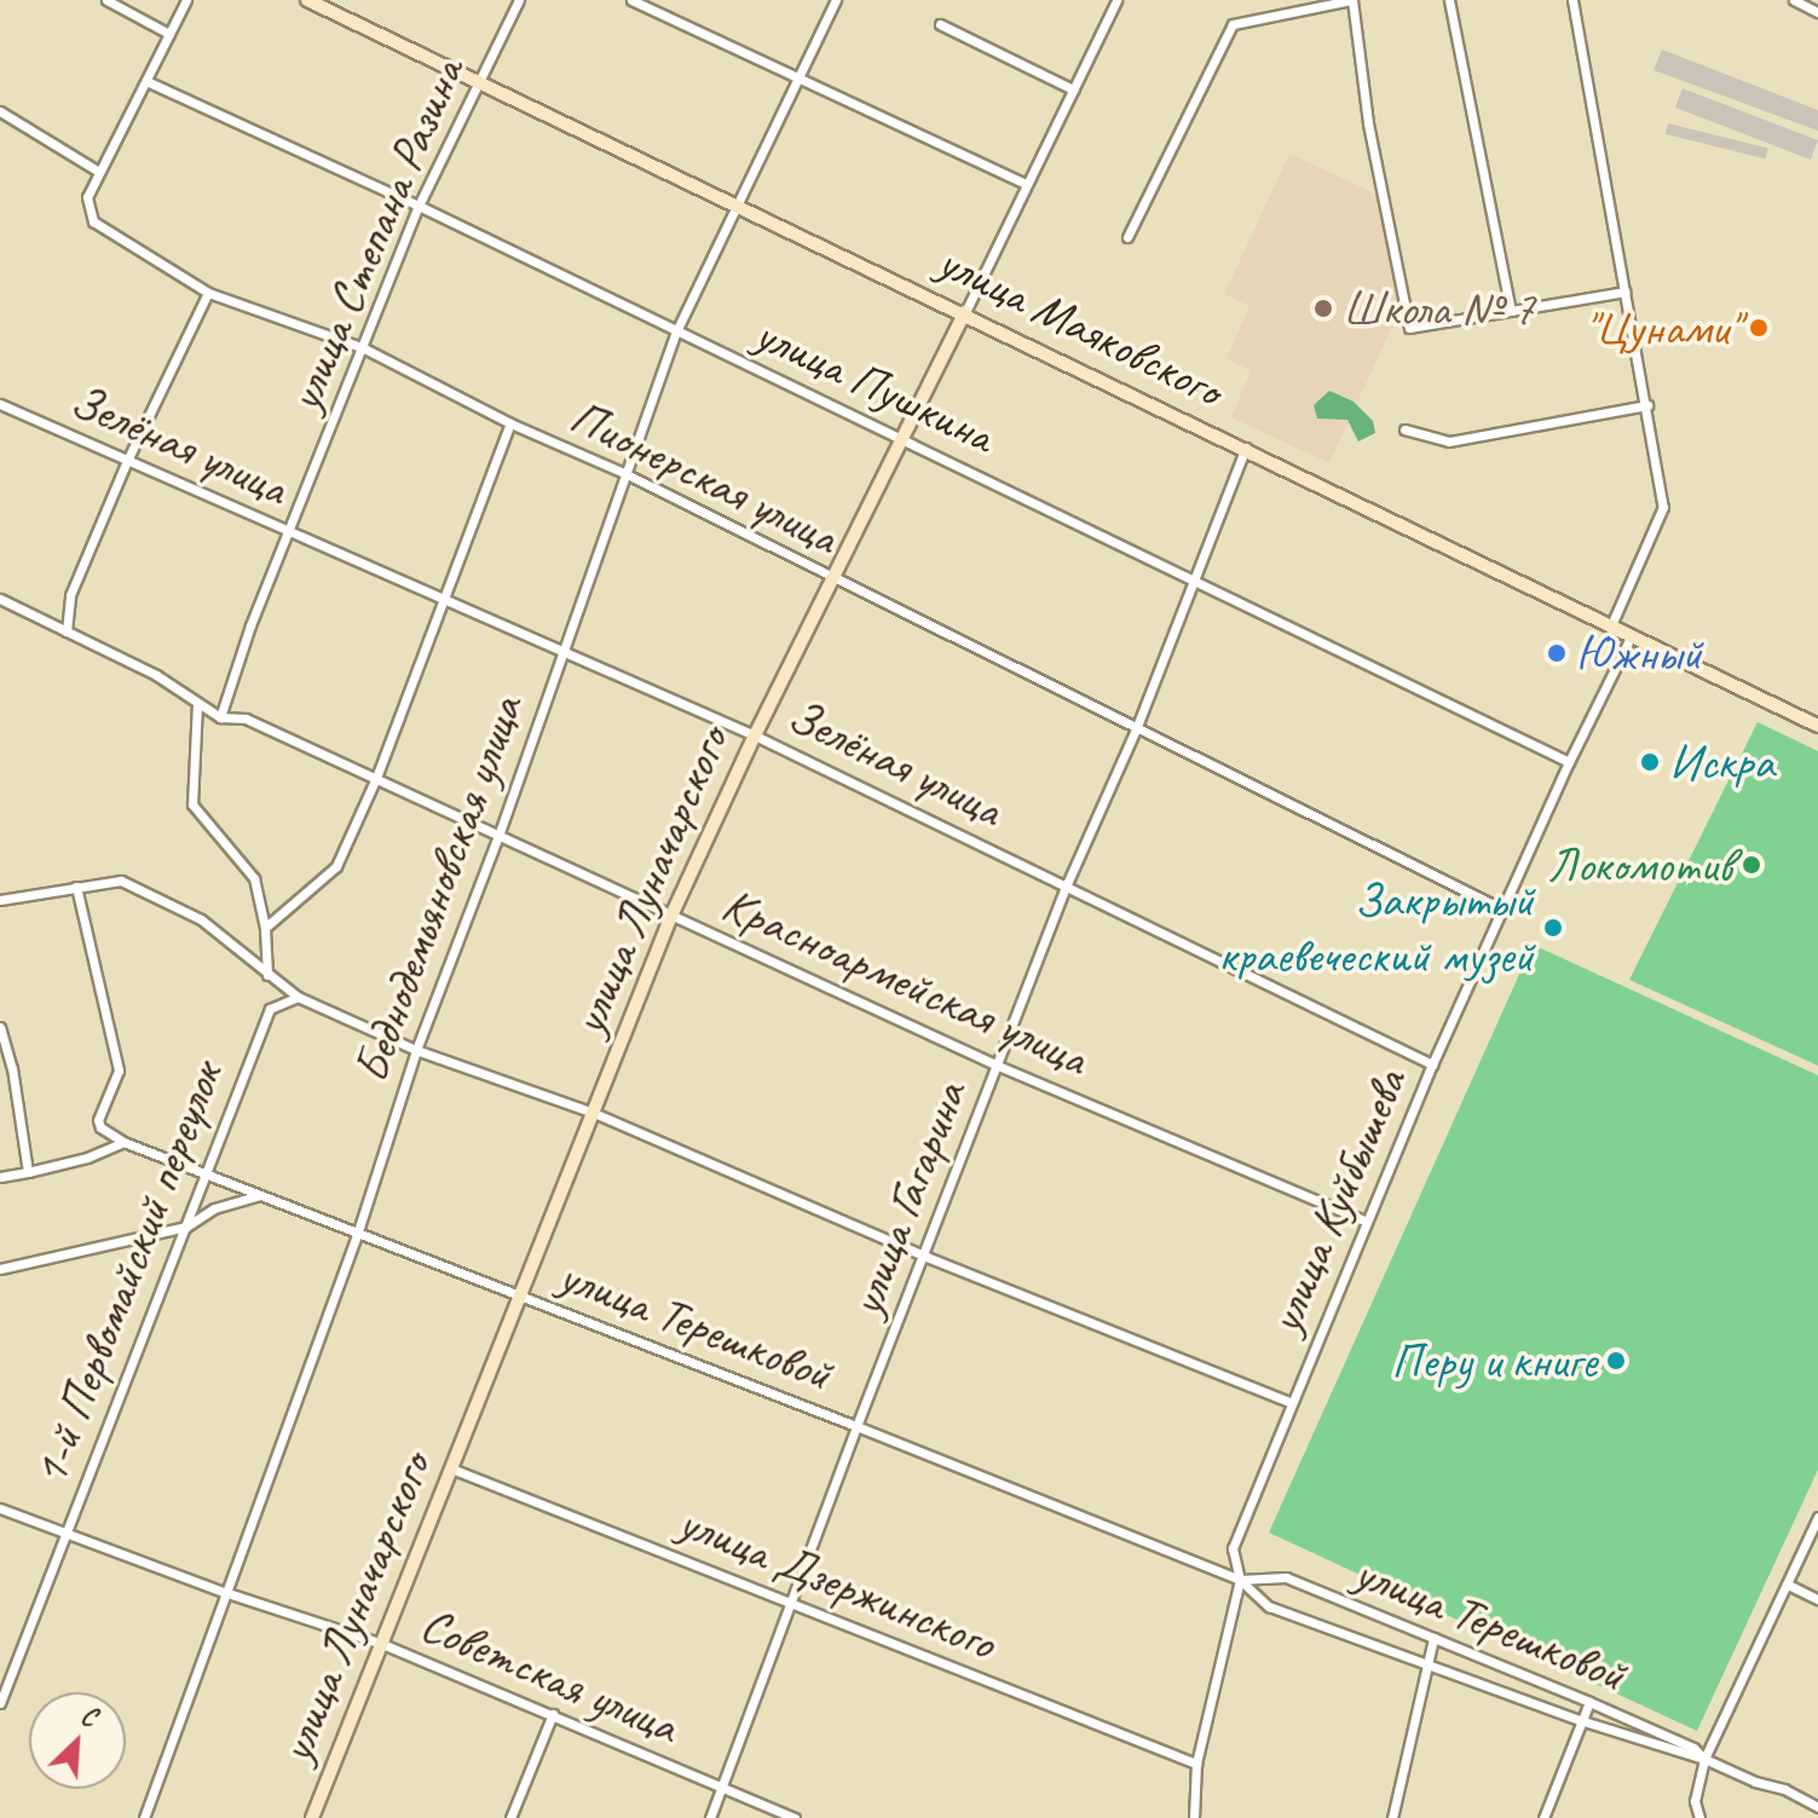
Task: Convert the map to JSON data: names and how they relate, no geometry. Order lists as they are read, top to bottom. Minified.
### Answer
{"streets":{"main road":["улица Маяковского","улица Луначарского"],"street":["улица Степана Разина","улица Пушкина","Зелёная улица","Пионерская улица","Беднодемьяновская улица","Красноармейская улица","улица Гагарина","улица Куйбышева","1-й Первомайский переулок","улица Терешковой","улица Дзержинского","Советская улица"]},"crossings":[["улица Степана Разина","улица Маяковского"],["улица Степана Разина","улица Пушкина"],["улица Степана Разина","Зелёная улица"],["улица Степана Разина","Пионерская улица"],["улица Степана Разина","Красноармейская улица"],["улица Маяковского","улица Луначарского"],["улица Маяковского","Беднодемьяновская улица"],["улица Маяковского","улица Гагарина"],["улица Маяковского","улица Куйбышева"],["улица Пушкина","Пионерская улица"],["улица Пушкина","улица Луначарского"],["улица Пушкина","Беднодемьяновская улица"],["улица Пушкина","улица Гагарина"],["улица Пушкина","улица Куйбышева"],["Зелёная улица","улица Луначарского"],["Зелёная улица","Беднодемьяновская улица"],["Зелёная улица","улица Гагарина"],["Зелёная улица","улица Куйбышева"],["Пионерская улица","улица Луначарского"],["Пионерская улица","Беднодемьяновская улица"],["Пионерская улица","улица Гагарина"],["Пионерская улица","улица Куйбышева"],["улица Луначарского","Красноармейская улица"],["улица Луначарского","улица Терешковой"],["улица Луначарского","улица Дзержинского"],["улица Луначарского","Советская улица"],["Беднодемьяновская улица","Красноармейская улица"],["Беднодемьяновская улица","улица Терешковой"],["Беднодемьяновская улица","Советская улица"],["Красноармейская улица","улица Гагарина"],["Красноармейская улица","улица Куйбышева"],["улица Гагарина","улица Терешковой"],["улица Гагарина","улица Дзержинского"],["улица Гагарина","Советская улица"],["улица Куйбышева","улица Терешковой"],["улица Куйбышева","улица Дзержинского"],["1-й Первомайский переулок","улица Терешковой"],["1-й Первомайский переулок","Советская улица"]],"places":["Школа № 7","\"Цунами\"","Южный","Искра","Локомотив","Закрытый краевеческий музей","Перу и книге"],"north":"top right"}
